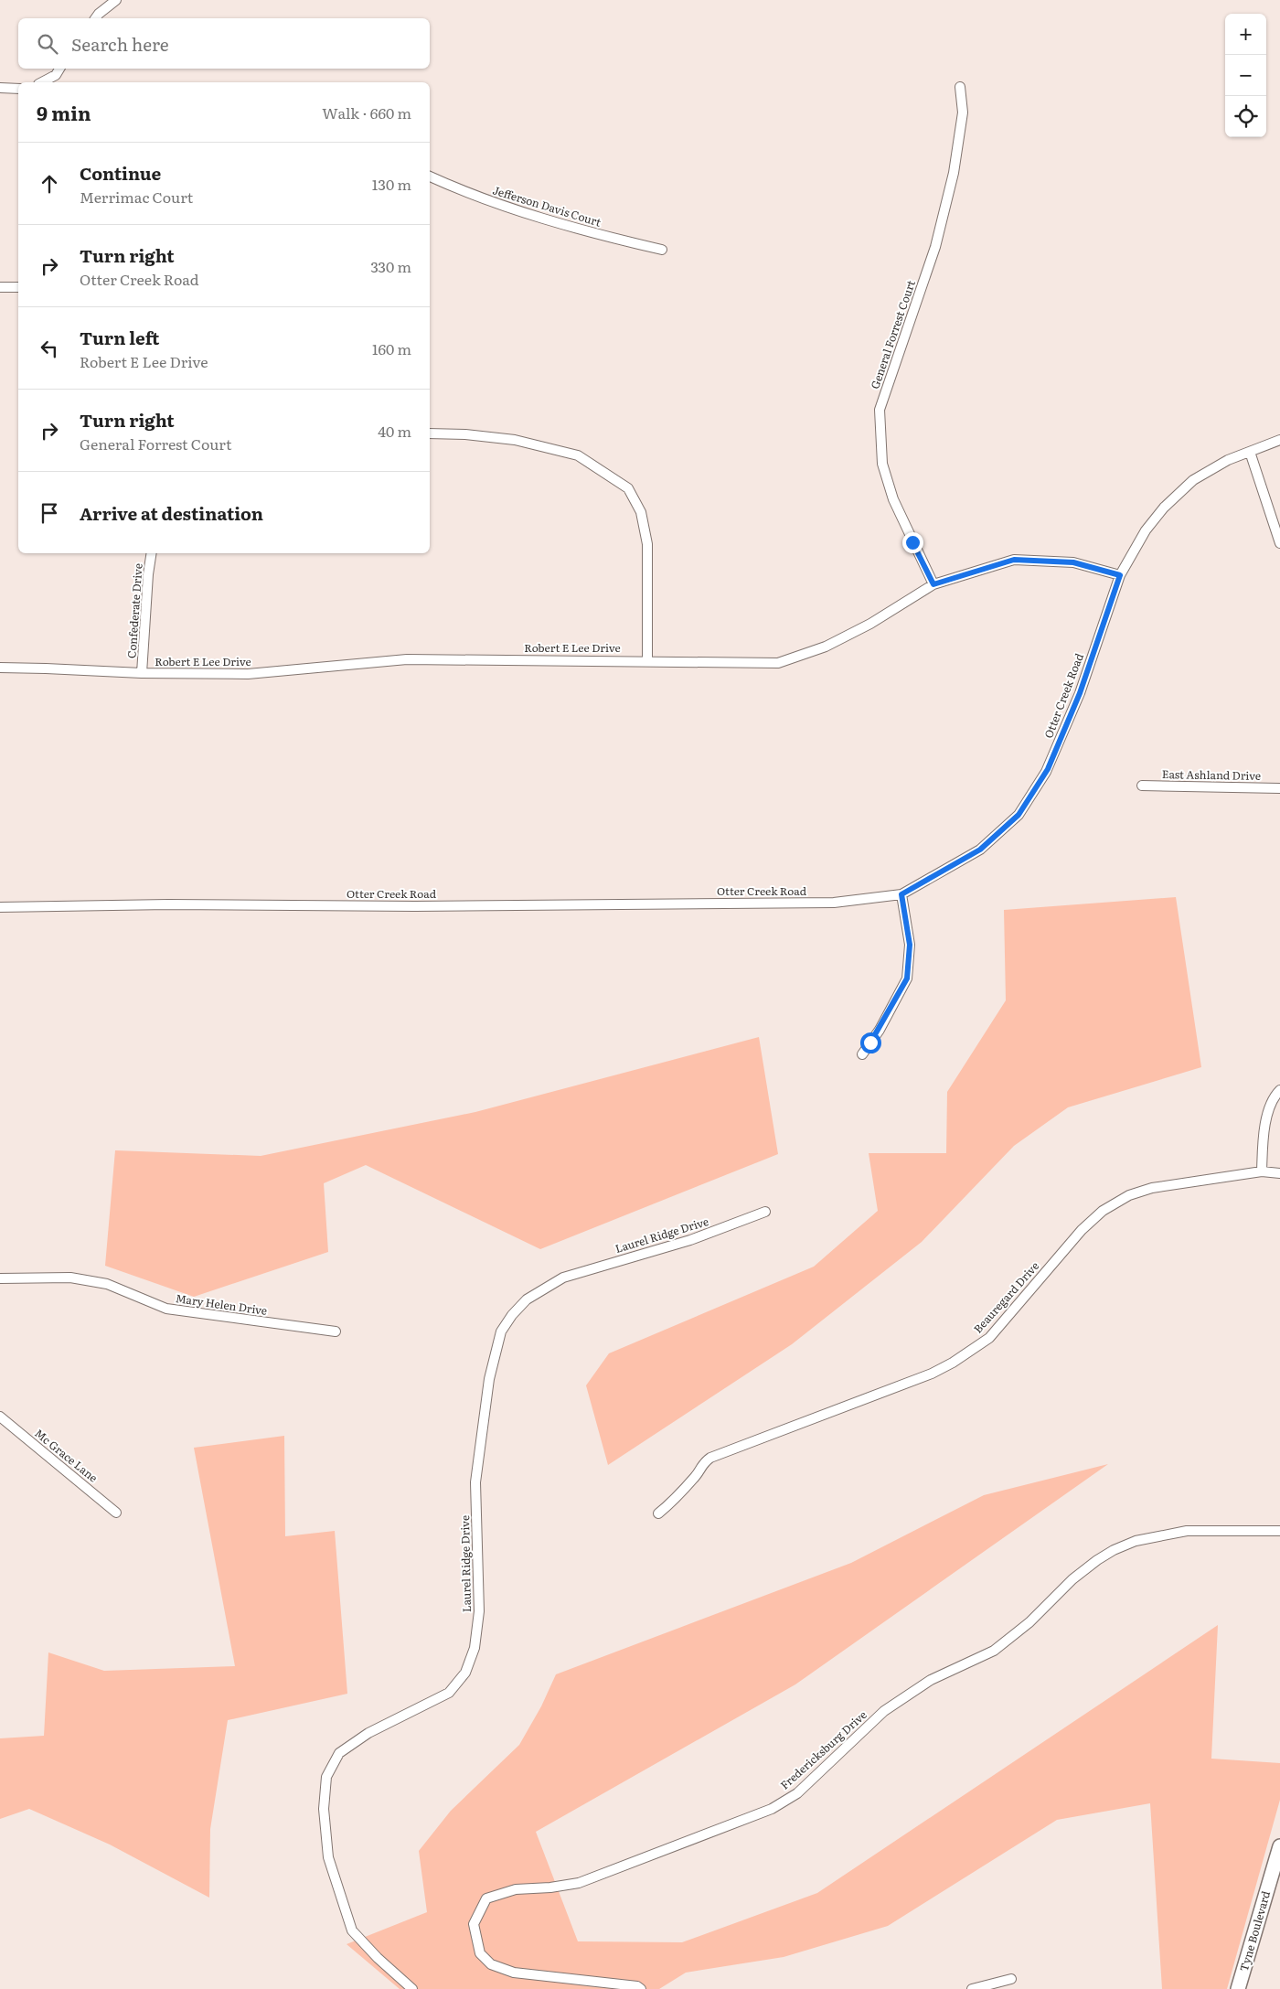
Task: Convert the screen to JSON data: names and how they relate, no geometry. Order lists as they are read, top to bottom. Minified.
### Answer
{"streets":{"street":["Jefferson Davis Court","General Forrest Court","Confederate Drive","Robert E Lee Drive","Otter Creek Road","East Ashland Drive","Laurel Ridge Drive","Beauregard Drive","Mary Helen Drive","Mc Grace Lane","Fredericksburg Drive","Tyne Boulevard"]},"crossings":[["General Forrest Court","Robert E Lee Drive"],["Confederate Drive","Robert E Lee Drive"],["Robert E Lee Drive","Otter Creek Road"]],"page":{"map_buttons":["+","−"],"search":"Search here","heading":["9 min","Walk · 660 m"],"list":[["Continue","Merrimac Court","130 m"],["Turn right","Otter Creek Road","330 m"],["Turn left","Robert E Lee Drive","160 m"],["Turn right","General Forrest Court","40 m"],"Arrive at destination"]}}
